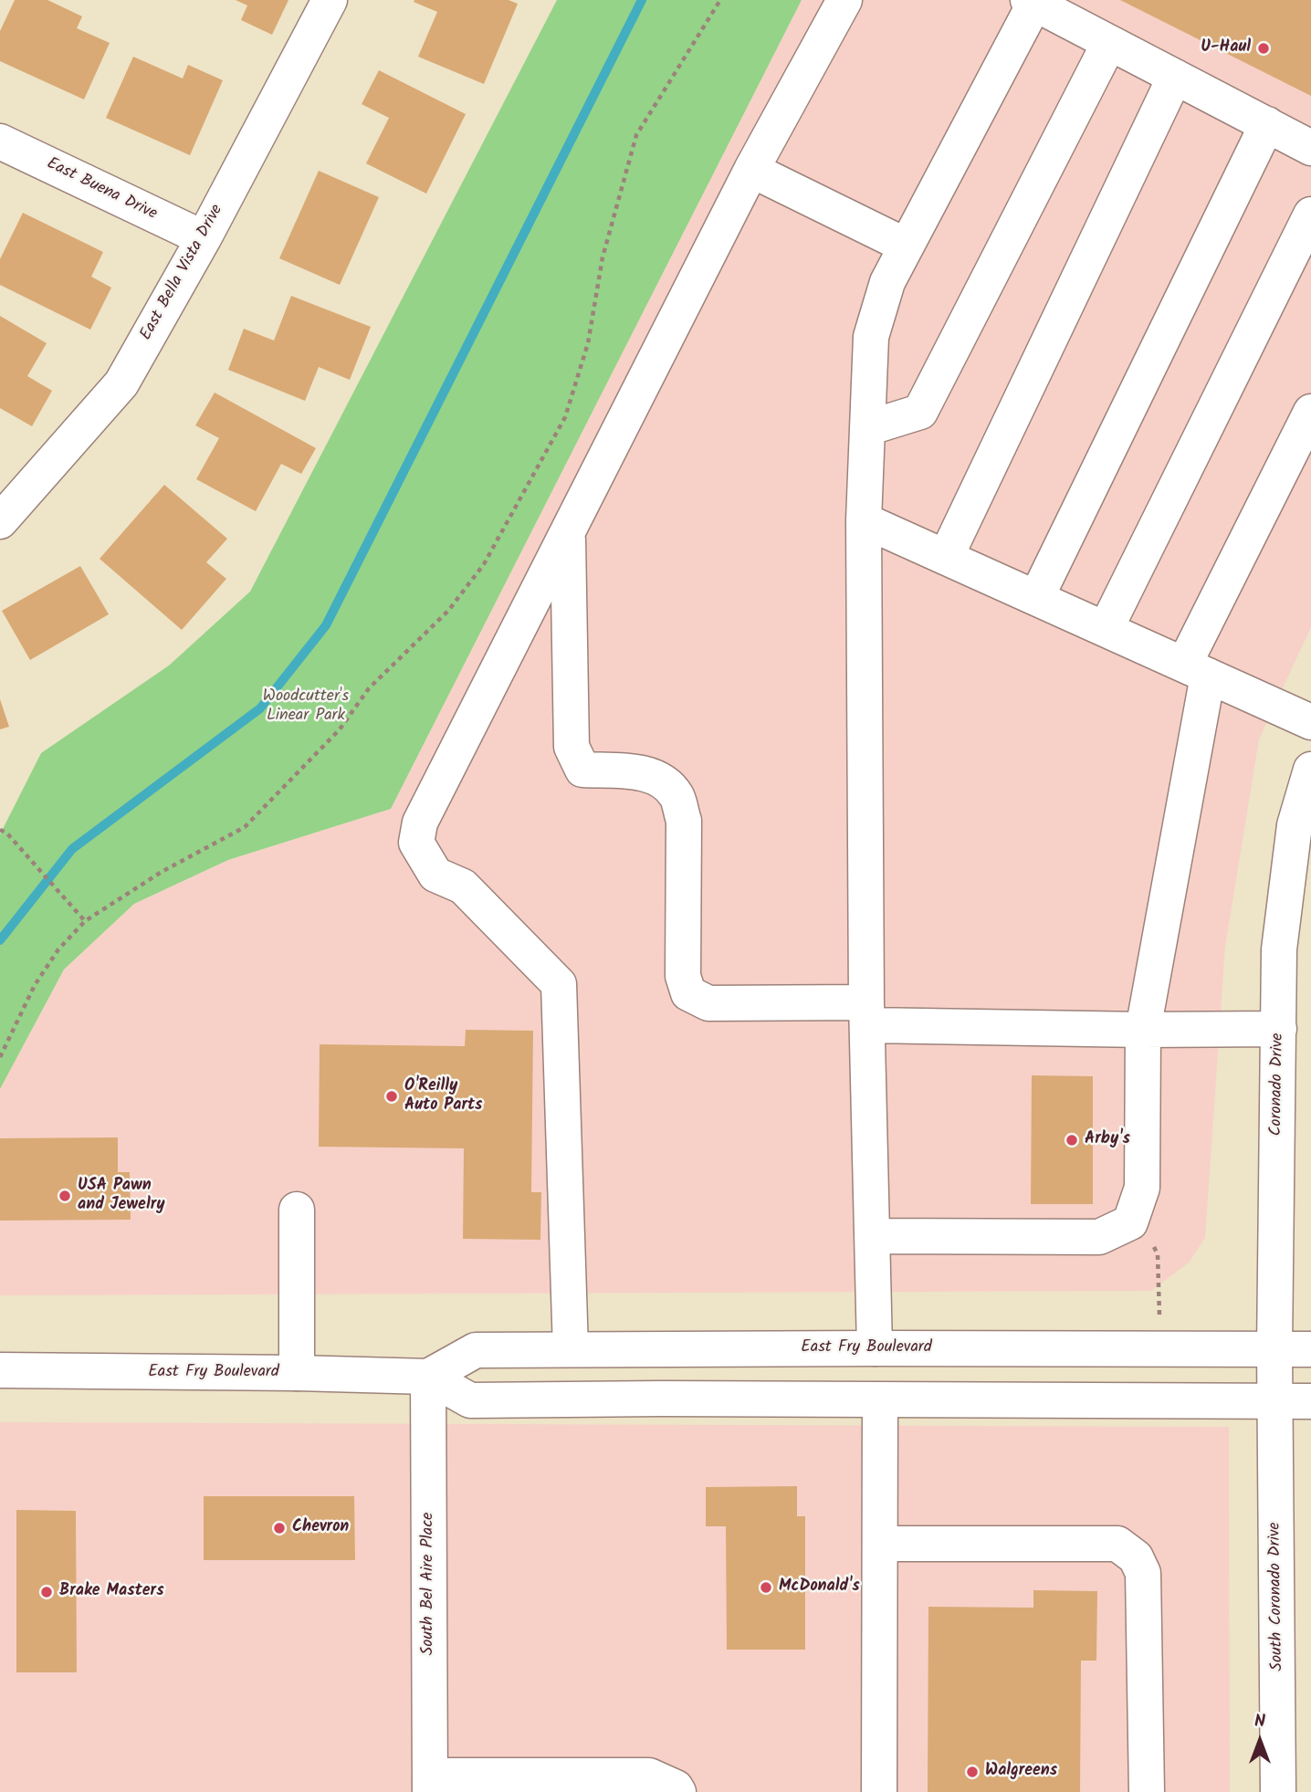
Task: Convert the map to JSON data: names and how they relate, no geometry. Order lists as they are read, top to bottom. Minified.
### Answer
{"streets":{"street":["East Buena Drive","East Bella Vista Drive","Coronado Drive","East Fry Boulevard","South Bel Aire Place","South Coronado Drive"]},"crossings":[["East Buena Drive","East Bella Vista Drive"],["Coronado Drive","East Fry Boulevard"],["Coronado Drive","South Coronado Drive"],["East Fry Boulevard","South Bel Aire Place"],["East Fry Boulevard","South Coronado Drive"]],"parks":["Woodcutter's Linear Park"],"places":["U-Haul","O'Reilly Auto Parts","Arby's","USA Pawn and Jewelry","Chevron","McDonald's","Brake Masters","Walgreens"],"north":"top"}
